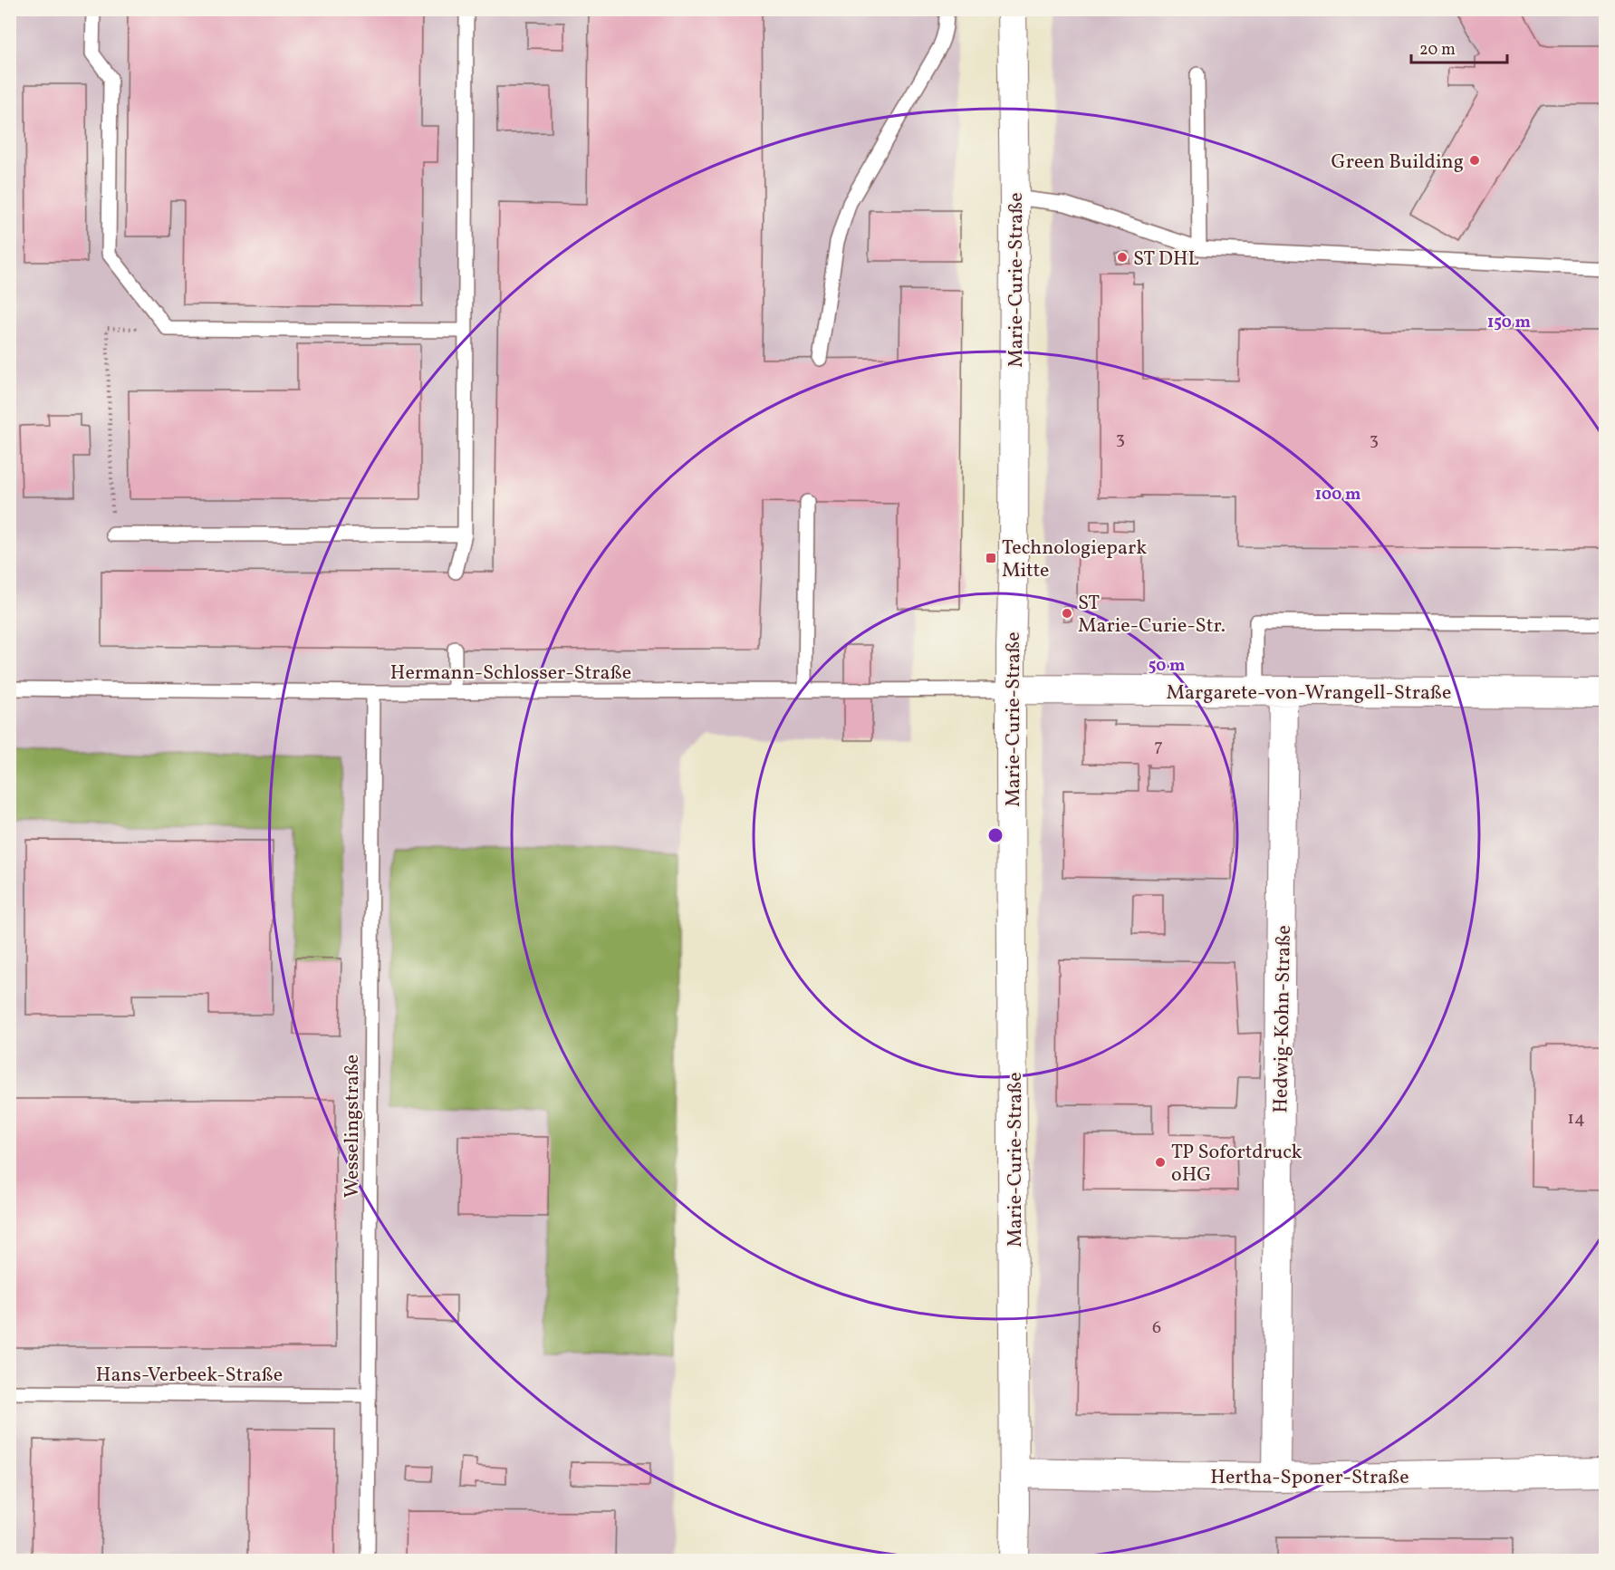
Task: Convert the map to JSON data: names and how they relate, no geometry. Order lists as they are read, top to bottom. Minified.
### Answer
{"streets":{"street":["Marie-Curie-Straße","Margarete-von-Wrangell-Straße","Hedwig-Kohn-Straße","Hertha-Sponer-Straße"],"lane":["Hermann-Schlosser-Straße","Wesselingstraße","Hans-Verbeek-Straße"]},"crossings":[["Marie-Curie-Straße","Hermann-Schlosser-Straße"],["Marie-Curie-Straße","Margarete-von-Wrangell-Straße"],["Marie-Curie-Straße","Hertha-Sponer-Straße"],["Hermann-Schlosser-Straße","Margarete-von-Wrangell-Straße"],["Hermann-Schlosser-Straße","Wesselingstraße"],["Margarete-von-Wrangell-Straße","Hedwig-Kohn-Straße"],["Hedwig-Kohn-Straße","Hertha-Sponer-Straße"],["Wesselingstraße","Hans-Verbeek-Straße"]],"places":{"other":["Green Building","ST DHL","ST Marie-Curie-Str.","TP Sofortdruck oHG"],"transit":["Technologiepark Mitte"]},"house_numbers":["3","3","7","14","6"],"scale_bar":"20 m","rings":["150 m","100 m","50 m"]}
